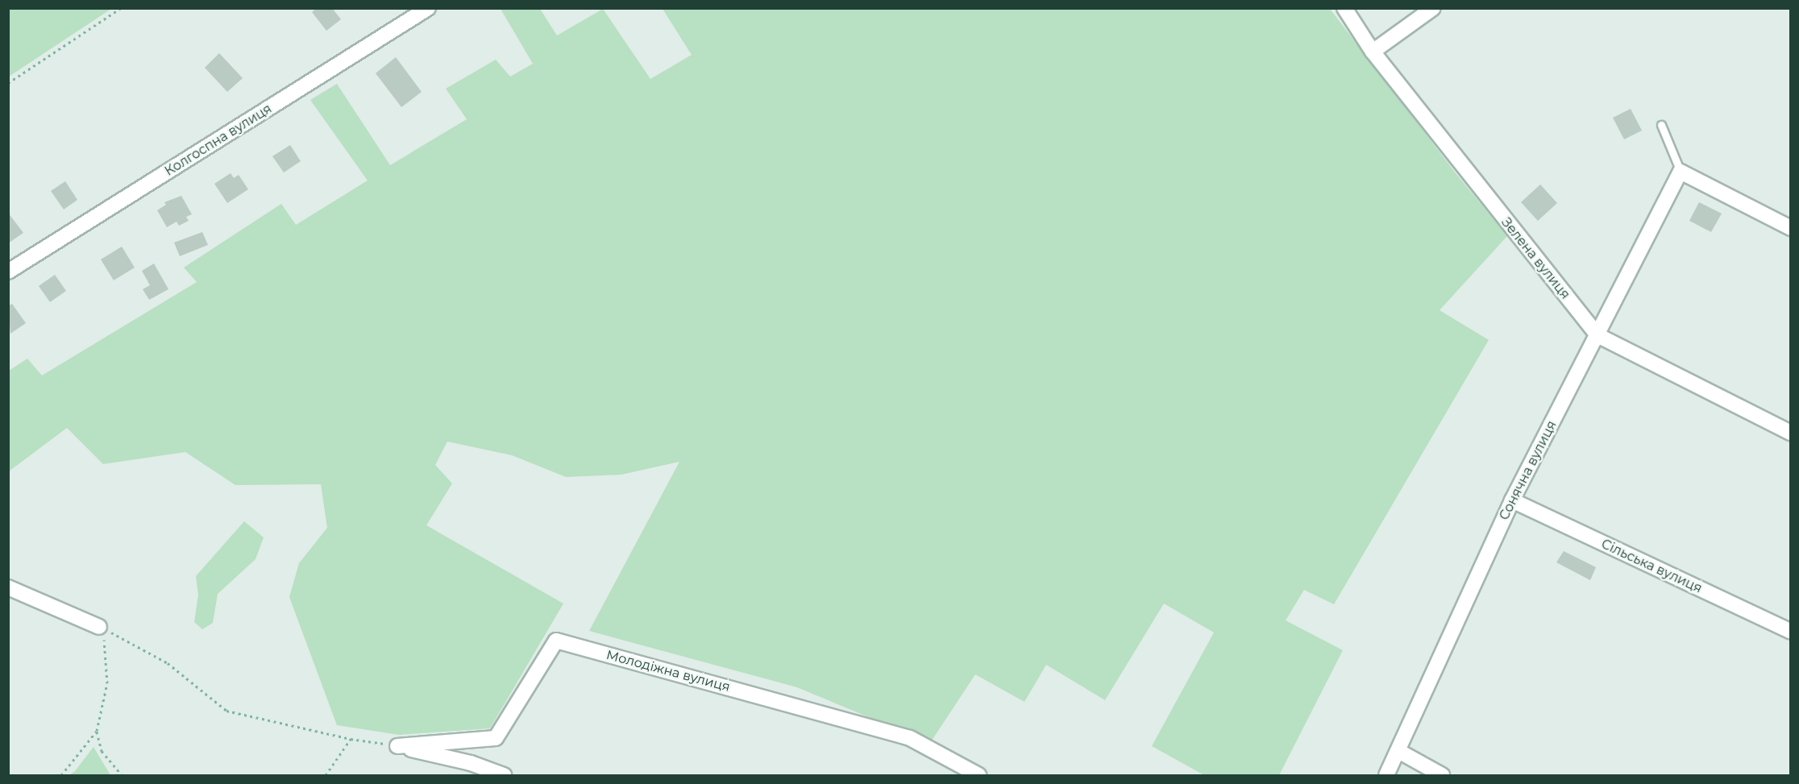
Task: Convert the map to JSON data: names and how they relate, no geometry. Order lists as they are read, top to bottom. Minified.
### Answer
{"streets":{"street":["Колгоспна вулиця","Зелена вулиця","Сонячна вулиця","Сільська вулиця","Молодіжна вулиця"]},"crossings":[["Зелена вулиця","Сонячна вулиця"],["Сонячна вулиця","Сільська вулиця"]]}
